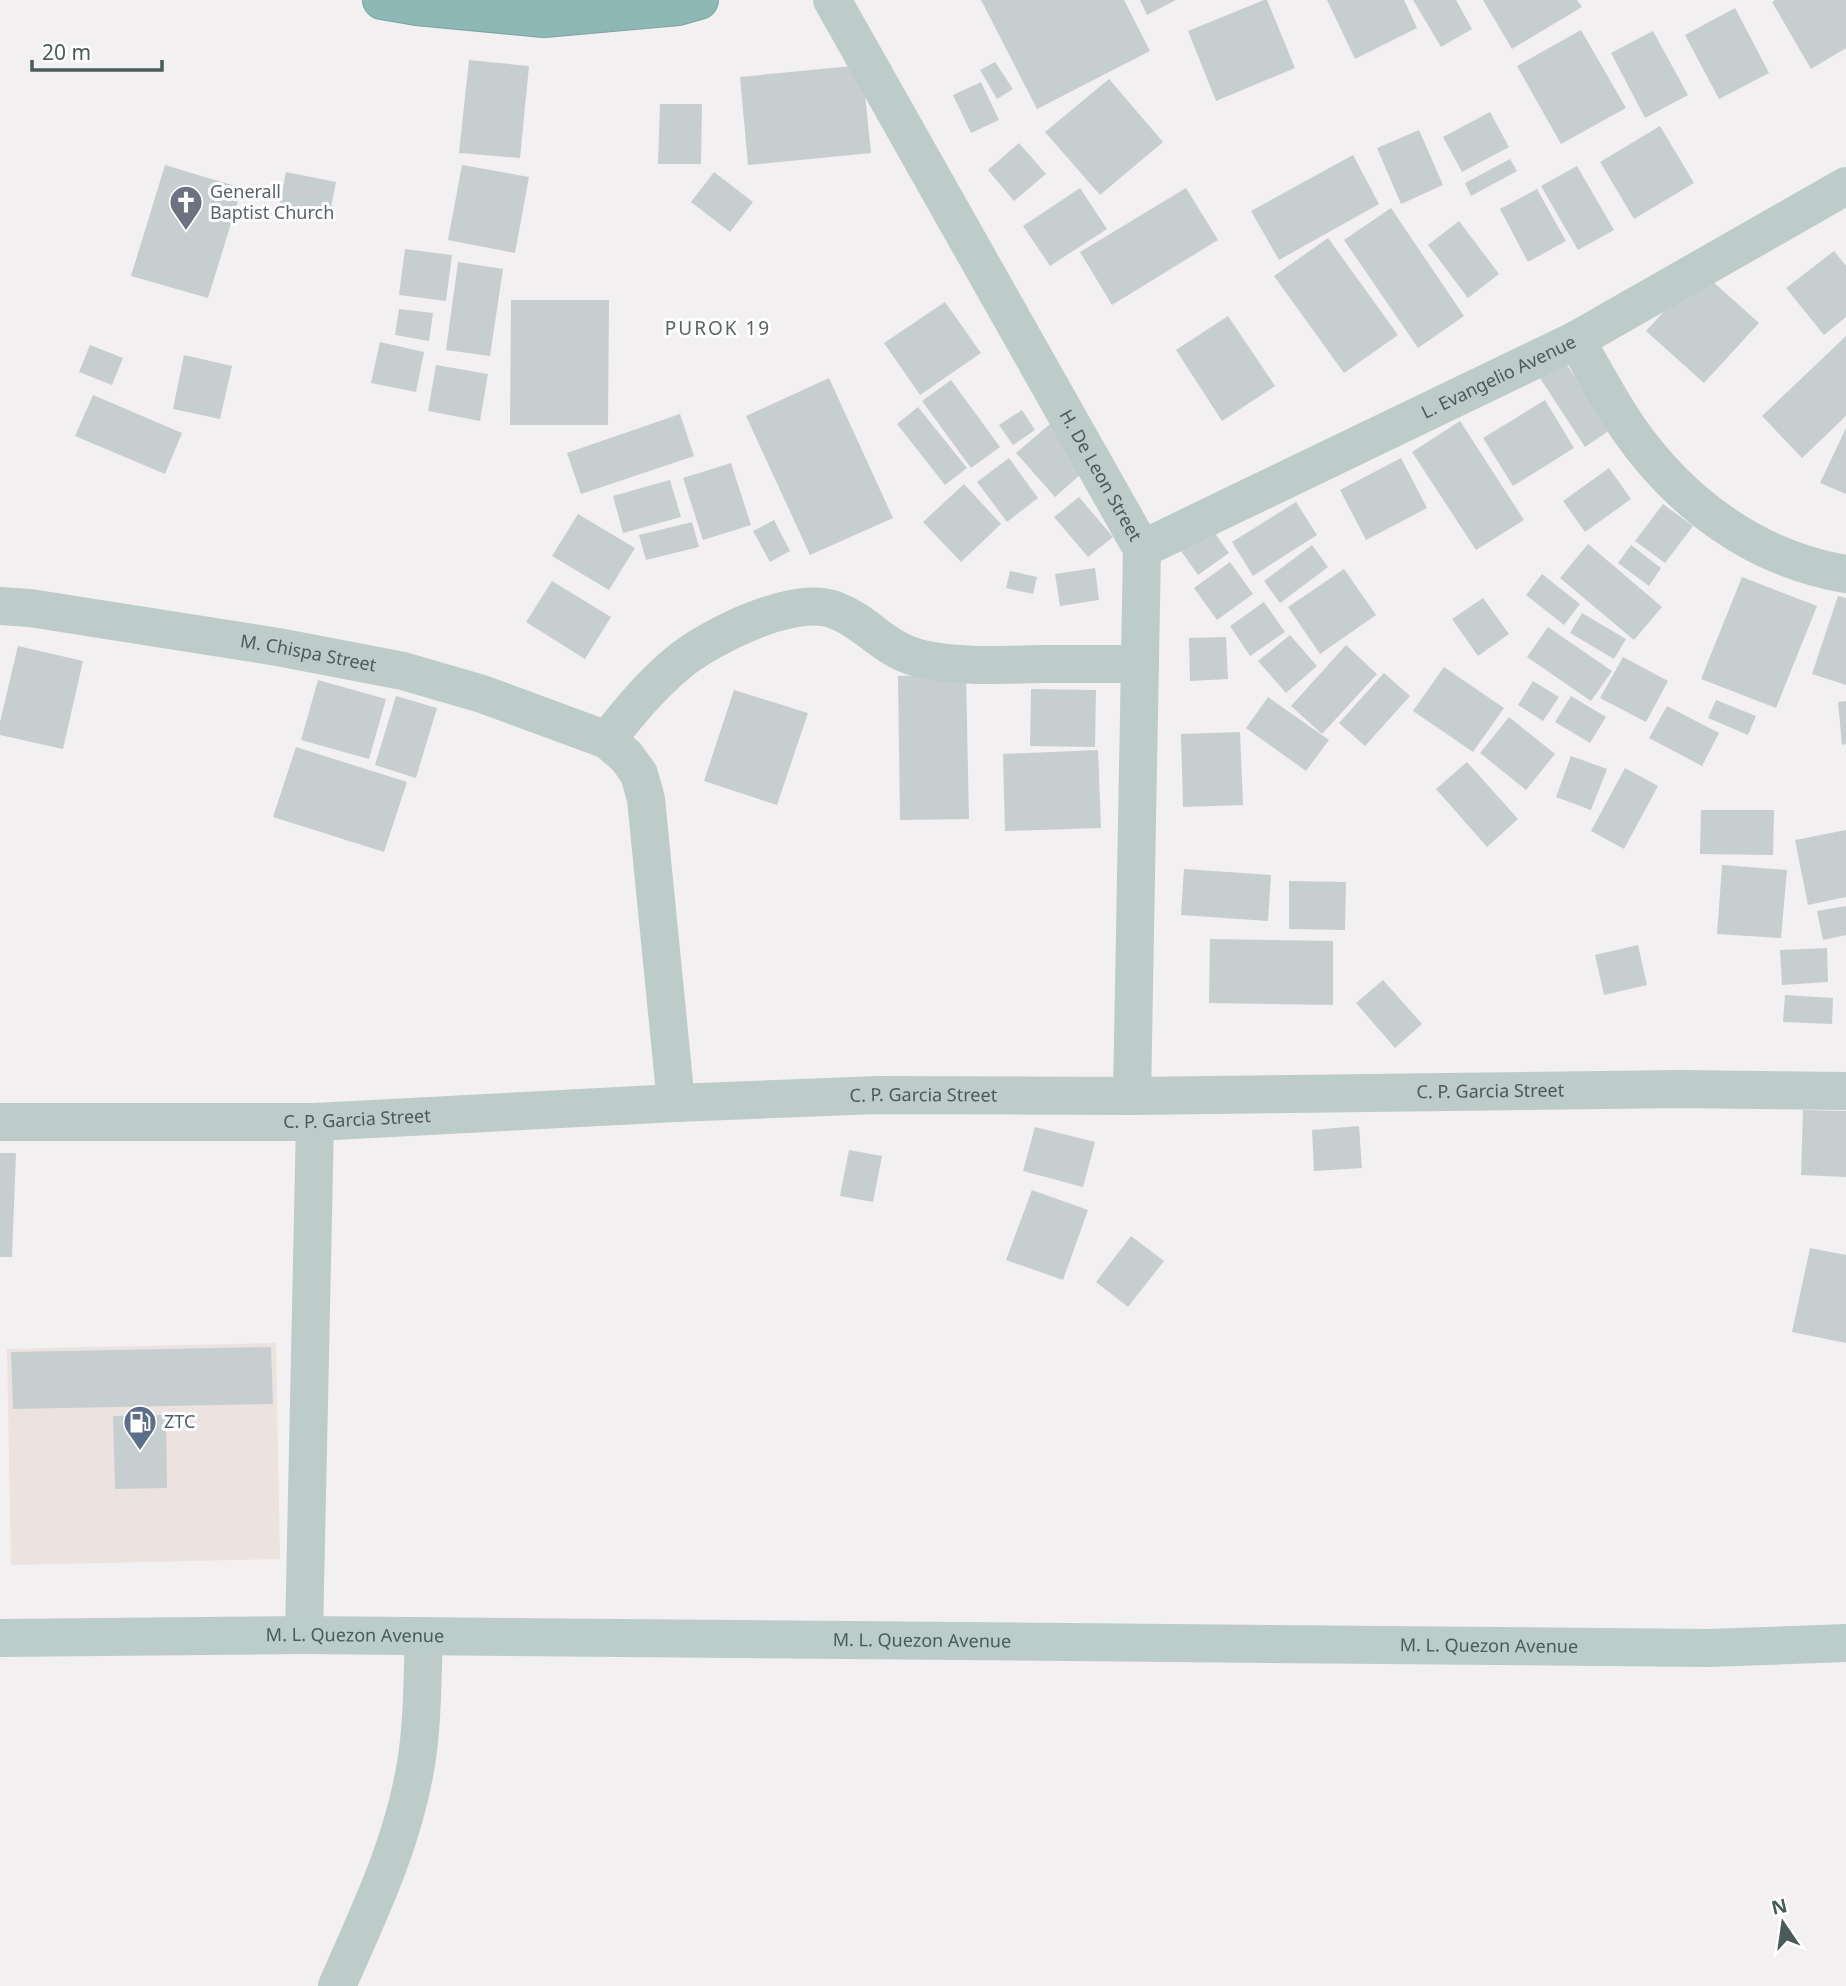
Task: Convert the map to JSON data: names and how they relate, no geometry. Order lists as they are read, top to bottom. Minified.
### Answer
{"streets":{"main road":["M. L. Quezon Avenue"],"street":["L. Evangelio Avenue","H. De Leon Street","M. Chispa Street","C. P. Garcia Street"]},"crossings":[["L. Evangelio Avenue","H. De Leon Street"],["H. De Leon Street","C. P. Garcia Street"]],"districts":["PUROK 19"],"places":{"church":["Generall Baptist Church"],"fuel station":["ZTC"]},"scale_bar":"20 m","north":"top"}
